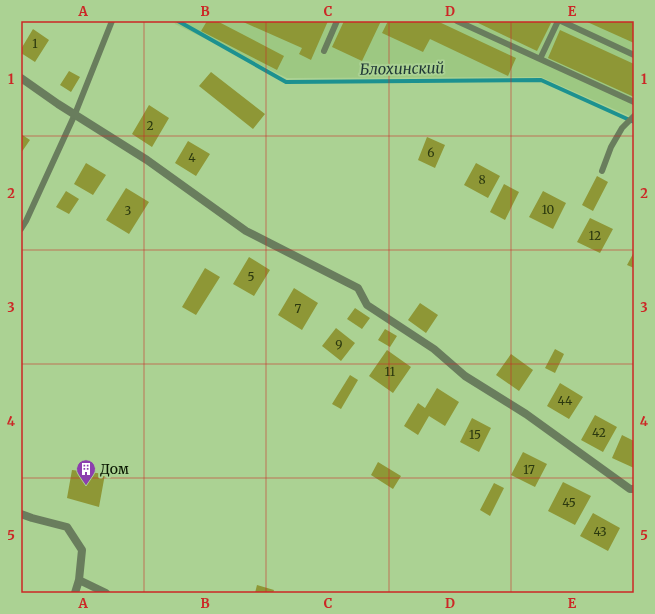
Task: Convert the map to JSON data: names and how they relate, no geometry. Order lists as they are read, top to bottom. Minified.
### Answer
{"water":["Блохинский"],"places":{"building":["Дом"]},"house_numbers":["1","2","6","4","8","10","3","12","5","7","9","11","44","42","15","17","45","43"],"grid":{"columns":["A","B","C","D","E"],"rows":["1","2","3","4","5"]}}
